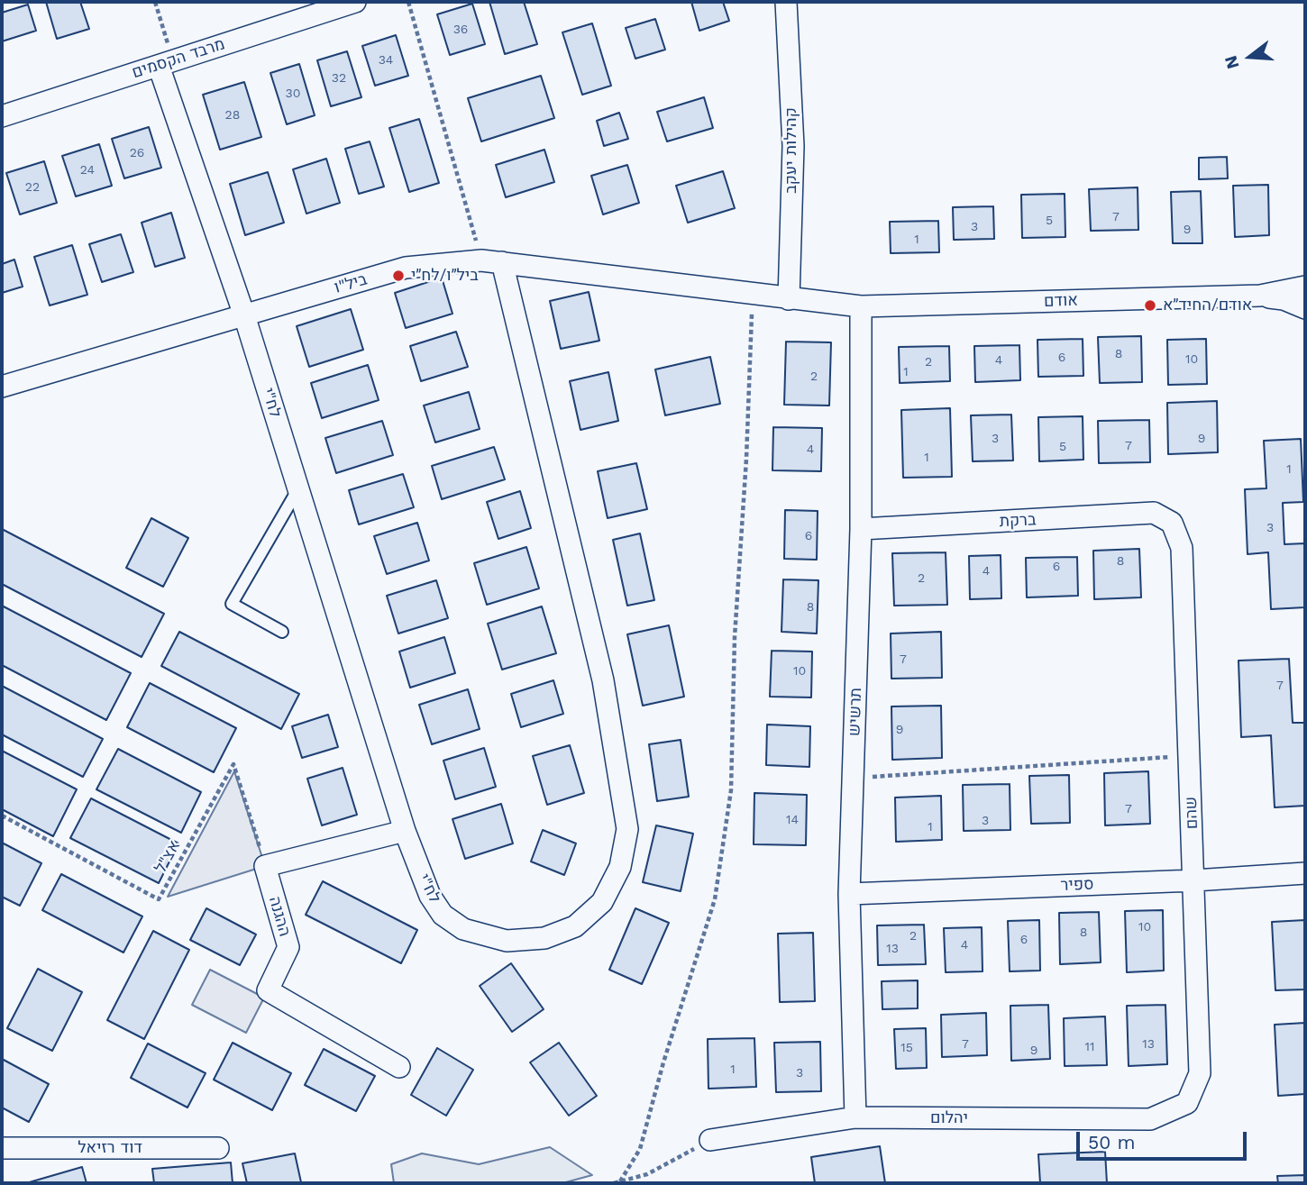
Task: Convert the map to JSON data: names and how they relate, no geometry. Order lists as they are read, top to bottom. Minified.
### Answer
{"streets":{"street":["מרבד הקסמים","קהילות יעקב","ביל\"ו","אודם","לח\"י","ברקת","תרשיש","שהם","ספיר","ההגנה","יהלום","דוד רזיאל"],"path":["אצ\"ל"]},"crossings":[["מרבד הקסמים","לח\"י"],["קהילות יעקב","ביל\"ו"],["ביל\"ו","אודם"],["ביל\"ו","לח\"י"],["ביל\"ו","תרשיש"],["אודם","תרשיש"],["ברקת","תרשיש"],["ברקת","שהם"],["תרשיש","ספיר"],["תרשיש","יהלום"],["שהם","ספיר"],["שהם","יהלום"],["אצ\"ל","ההגנה"]],"places":["ביל״ו/לח״י","אודם/החיד״א"],"house_numbers":["36","34","32","30","28","26","24","22","7","5","3","9","1","8","6","10","4","2","1","2","3","9","7","5","4","1","1","3","6","8","6","4","2","8","7","10","7","9","7","14","3","1","10","8","2","6","4","13","7","13","11","15","9","1","3"],"scale_bar":"50 m","north":"left"}
